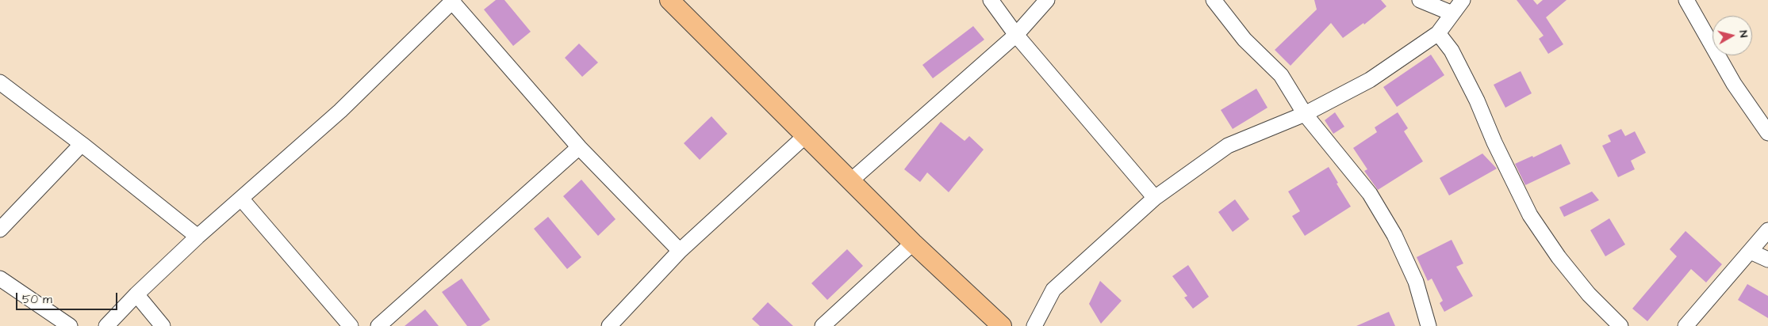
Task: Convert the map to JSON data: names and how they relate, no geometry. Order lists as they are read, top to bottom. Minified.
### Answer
{"scale_bar":"50 m","north":"right"}
